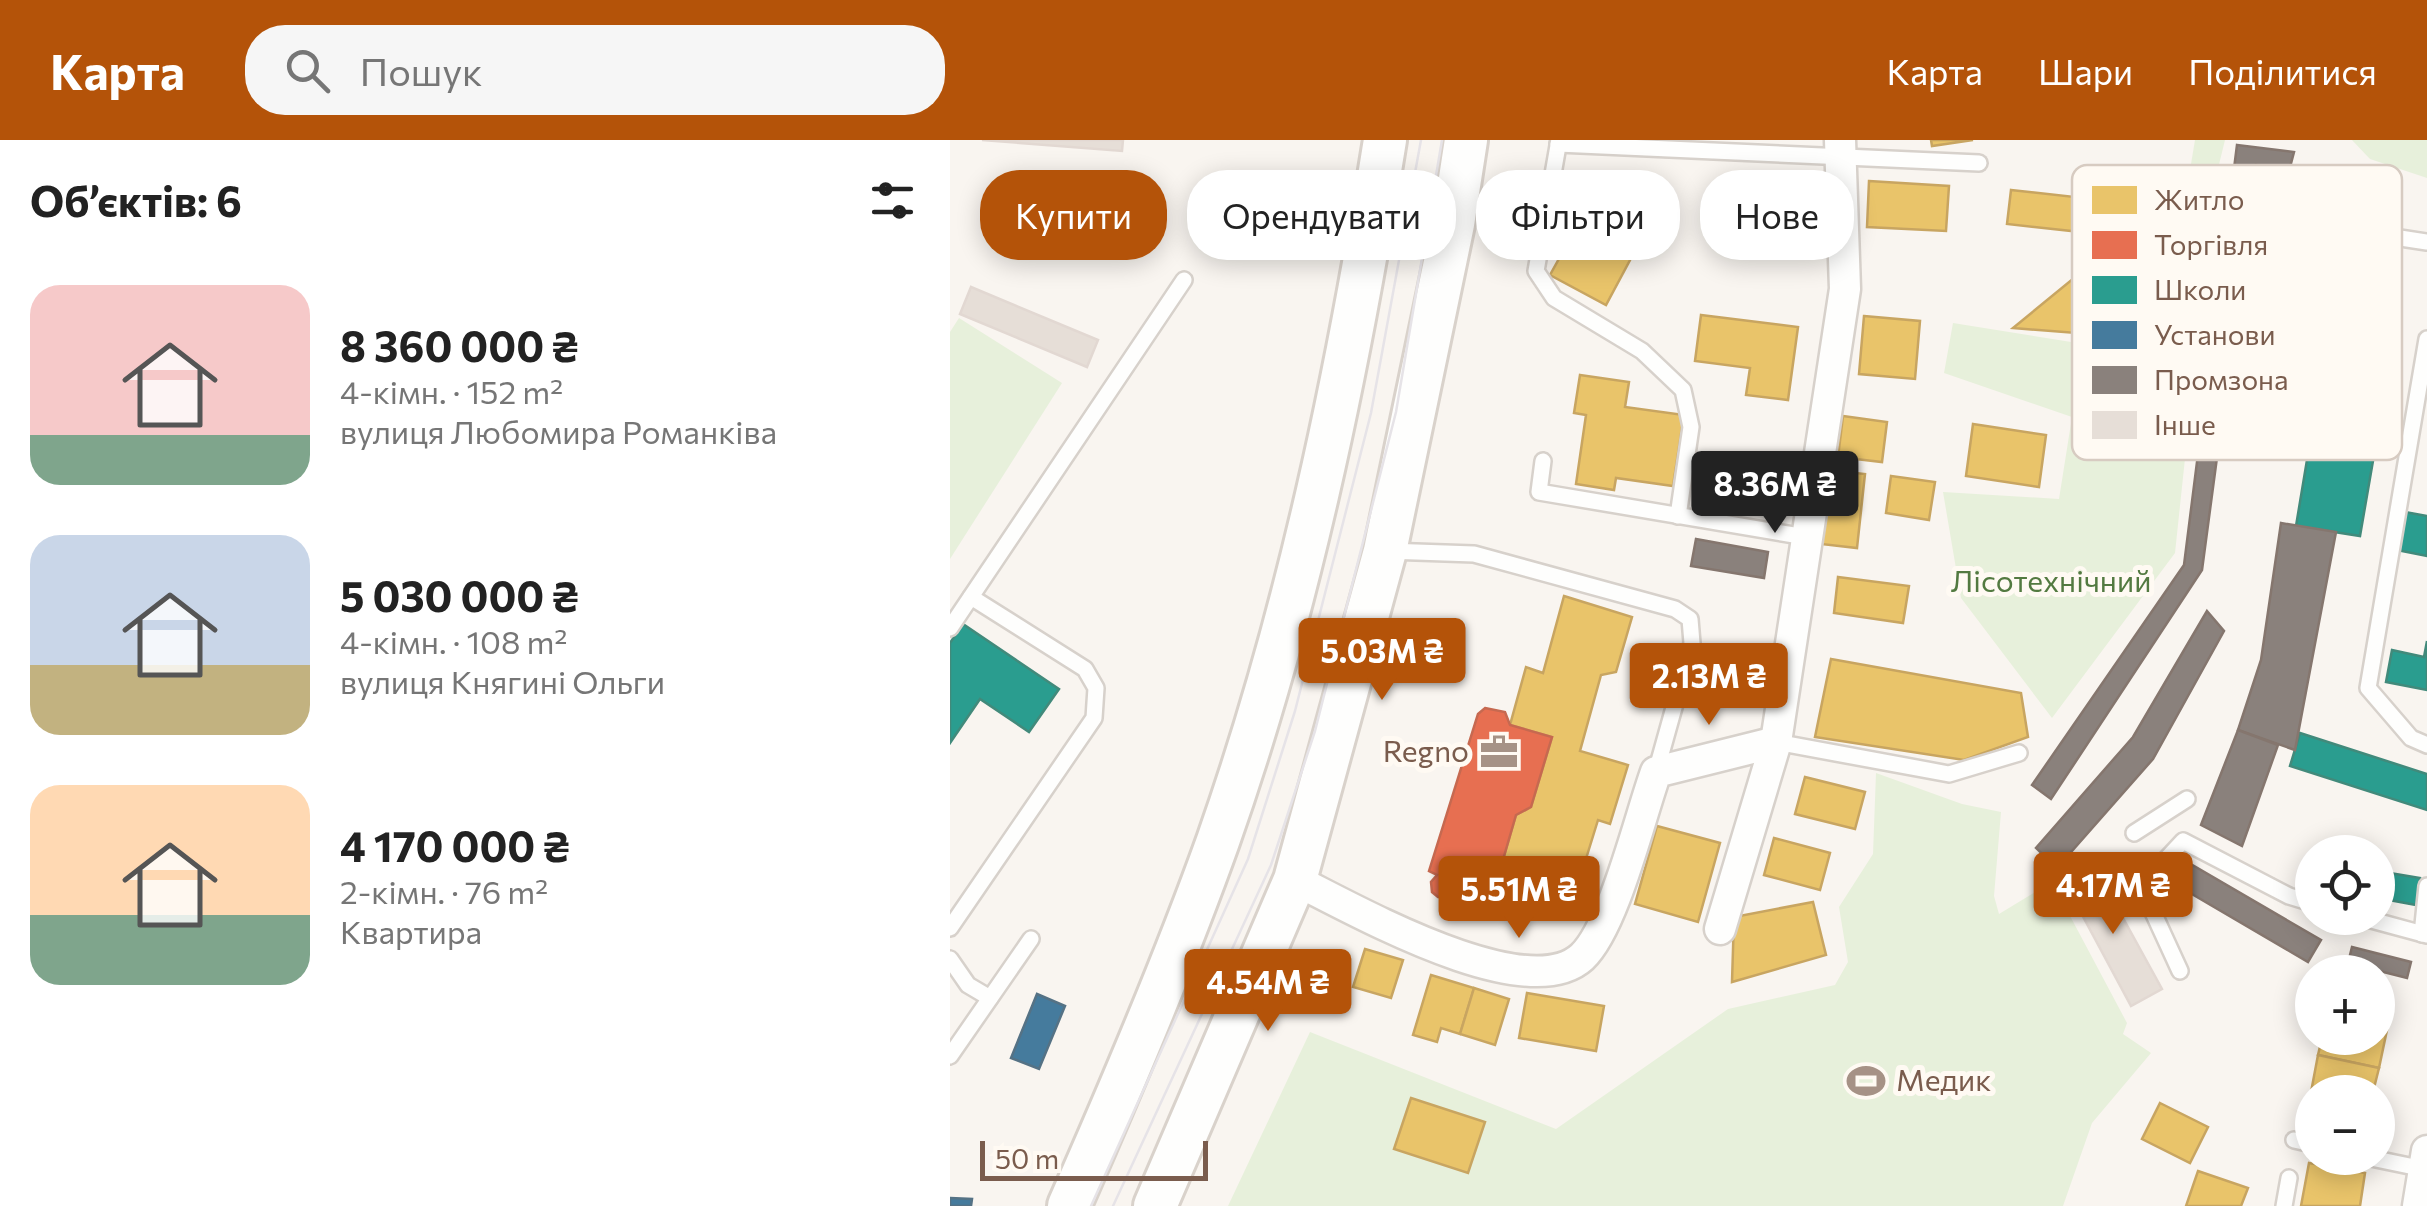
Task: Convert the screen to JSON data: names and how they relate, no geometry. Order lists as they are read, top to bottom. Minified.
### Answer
{"parks":["Лісотехнічний"],"places":{"office":["Regno"],"sports":["Медик"]},"legend":["Житло","Торгівля","Школи","Установи","Промзона","Інше"],"scale_bar":"50 m","page":{"header":"Карта","search":"Пошук","nav":["Карта","Шари","Поділитися"],"heading":"Об’єктів: 6","chip":["Купити","Орендувати","Фільтри","Нове"],"list":[{"name":"8 360 000 ₴","note":"4-кімн. · 152 m² · вулиця Любомира Романківа"},{"name":"5 030 000 ₴","note":"4-кімн. · 108 m² · вулиця Княгині Ольги"},{"name":"4 170 000 ₴","note":"2-кімн. · 76 m² · Квартира"}],"price":["8.36M ₴","5.03M ₴","2.13M ₴","4.17M ₴","5.51M ₴","4.54M ₴"],"map_buttons":["+","−"],"scale":"50 m"}}
